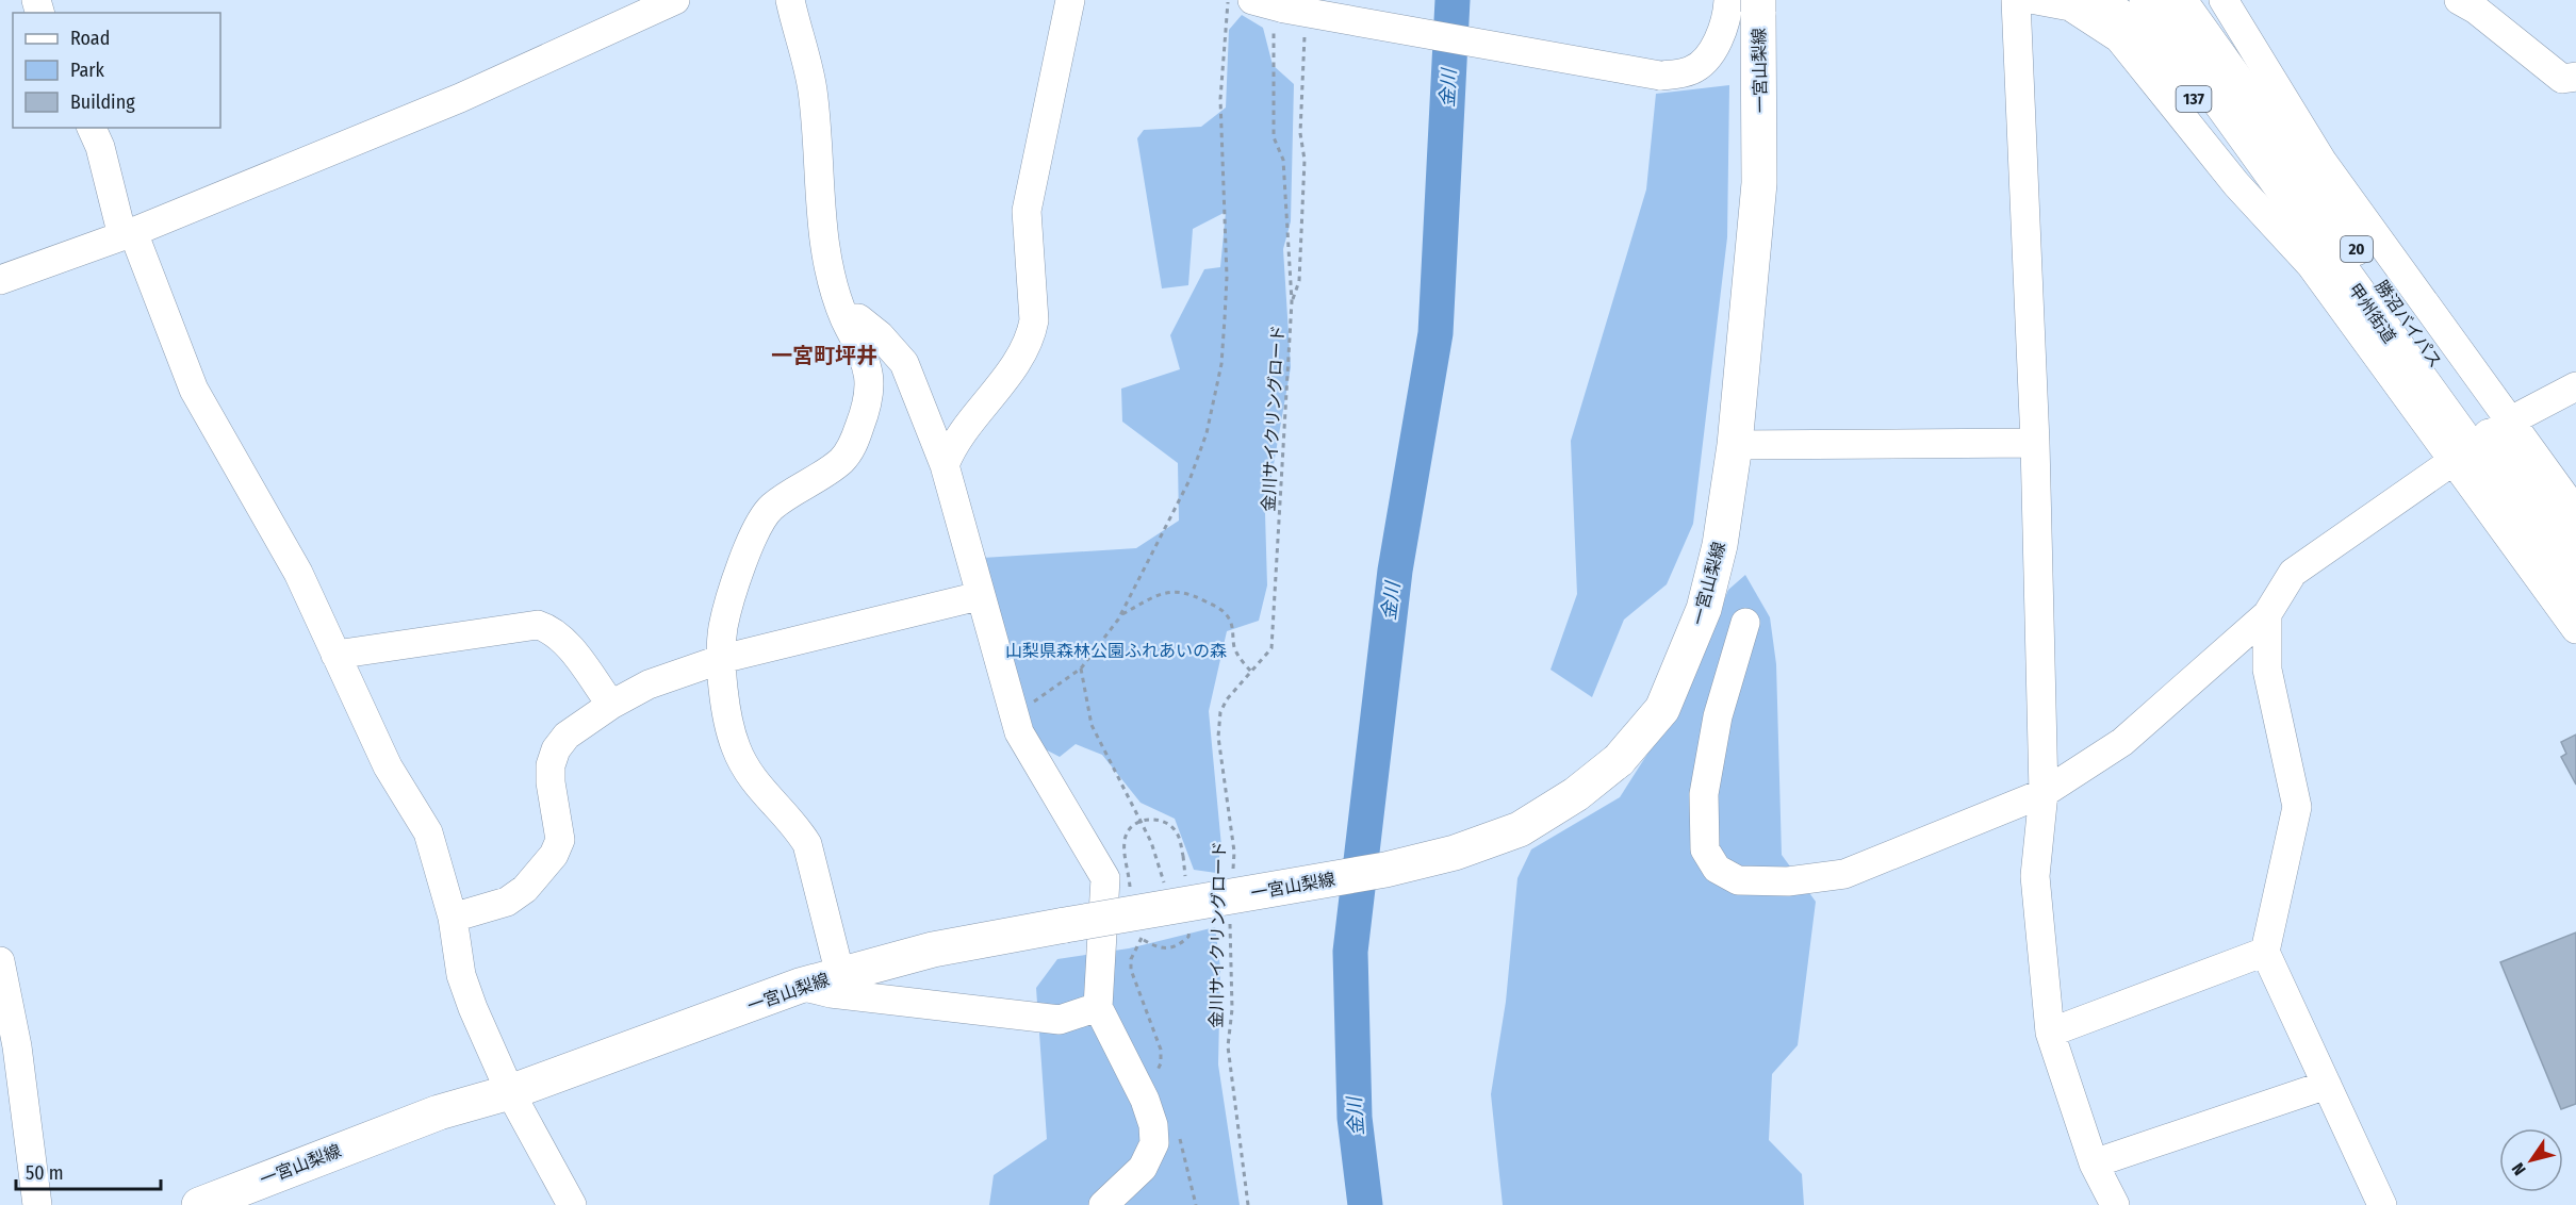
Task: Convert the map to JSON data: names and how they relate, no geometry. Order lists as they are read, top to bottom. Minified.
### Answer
{"streets":{"main road":["一宮山梨線","137","20","甲州街道","勝沼バイパス"],"path":["金川サイクリングロード"]},"crossings":[["137","甲州街道"],["甲州街道","勝沼バイパス"]],"districts":["一宮町坪井"],"water":["金川"],"parks":["山梨県森林公園ふれあいの森"],"legend":["Road","Park","Building"],"scale_bar":"50 m","north":"bottom left"}
